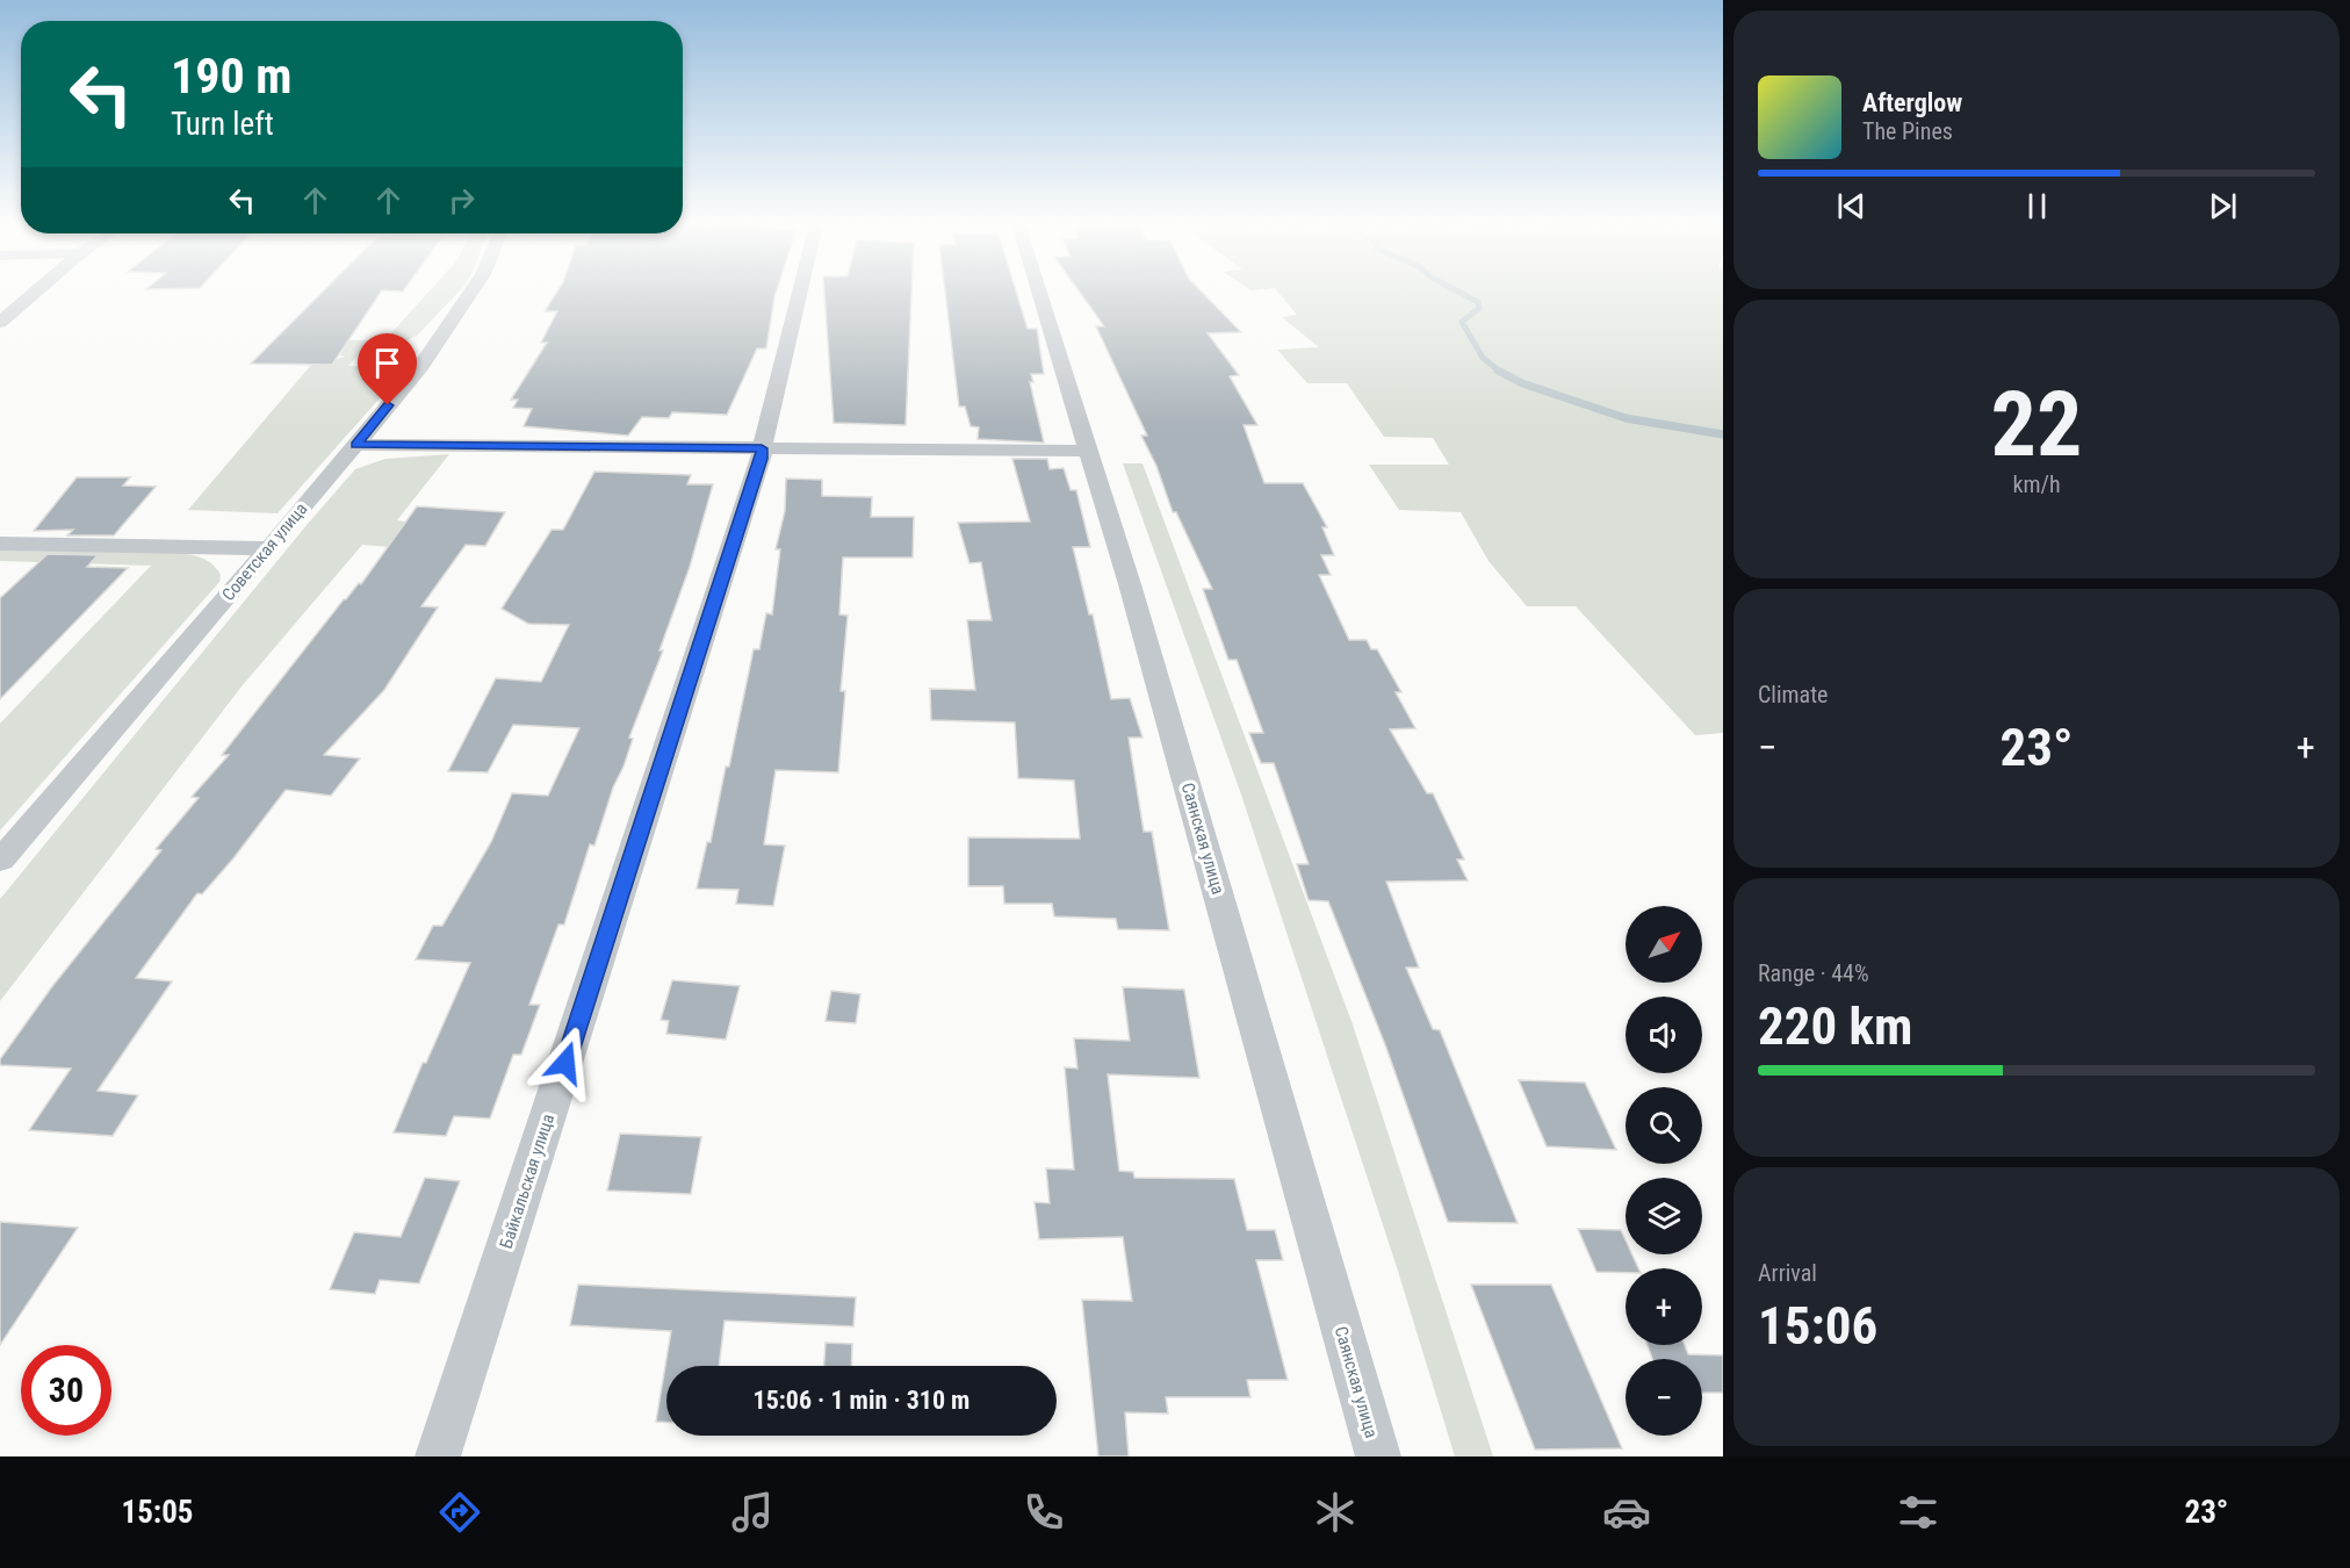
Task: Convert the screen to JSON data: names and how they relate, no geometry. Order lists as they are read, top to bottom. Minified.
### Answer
{"streets":{"street":["Советская улица","Саянская улица","Байкальская улица"]},"north":"top right","page":{"turn":["190 m","Turn left"],"song":["Afterglow","The Pines"],"tile":[["22","km/h"],"Climate",["Range · 44%","220 km"],["Arrival","15:06"]],"heat":["−","23°","+"],"map_buttons":["+","−"],"limit":"30","trip":"15:06 · 1 min · 310 m","tabs":["15:05","23°"]}}
